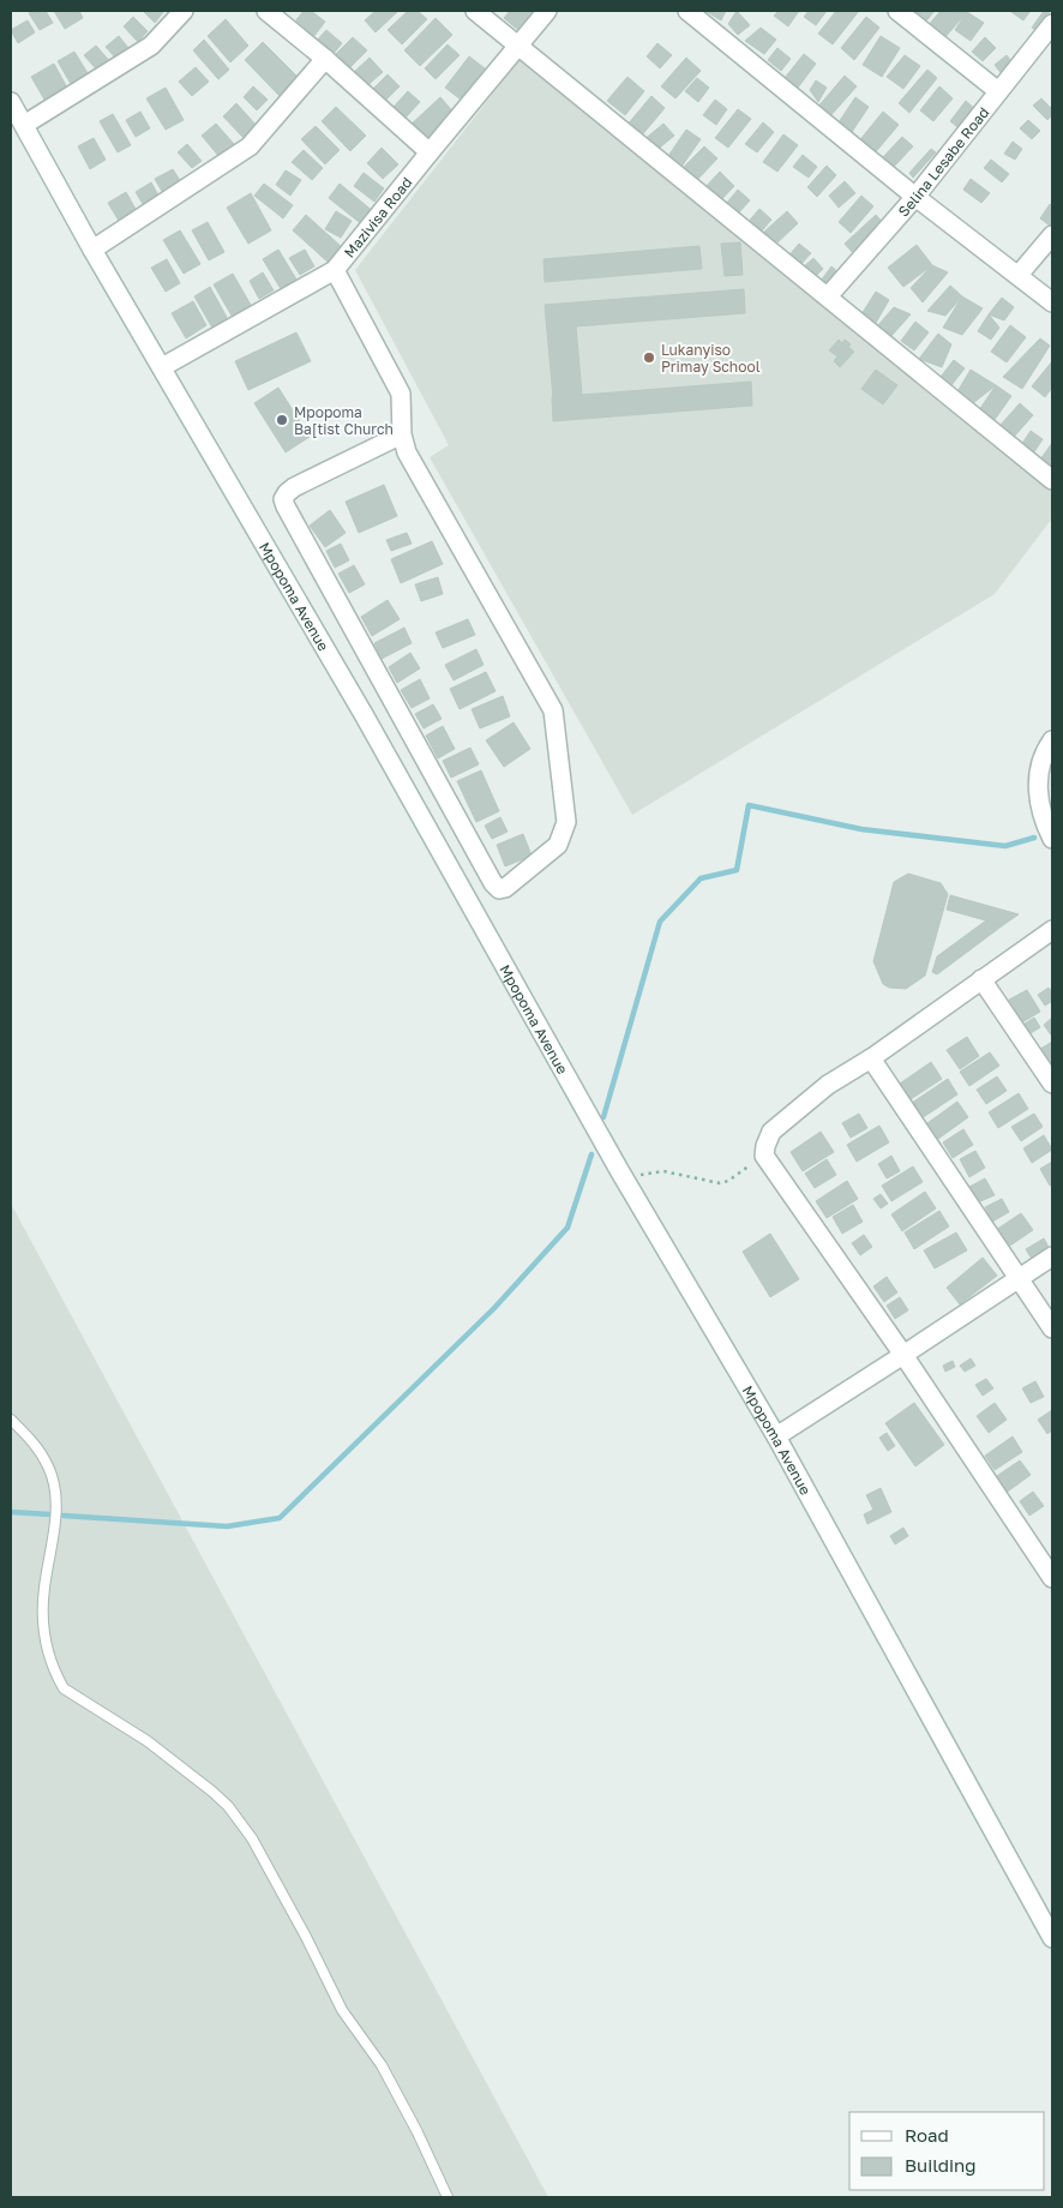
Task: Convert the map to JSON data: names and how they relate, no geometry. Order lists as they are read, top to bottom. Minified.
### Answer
{"streets":{"street":["Selina Lesabe Road","Mazivisa Road","Mpopoma Avenue"]},"crossings":[["Mazivisa Road","Mpopoma Avenue"]],"places":["Lukanyiso Primay School","Mpopoma Ba[tist Church"],"legend":["Road","Building"]}
